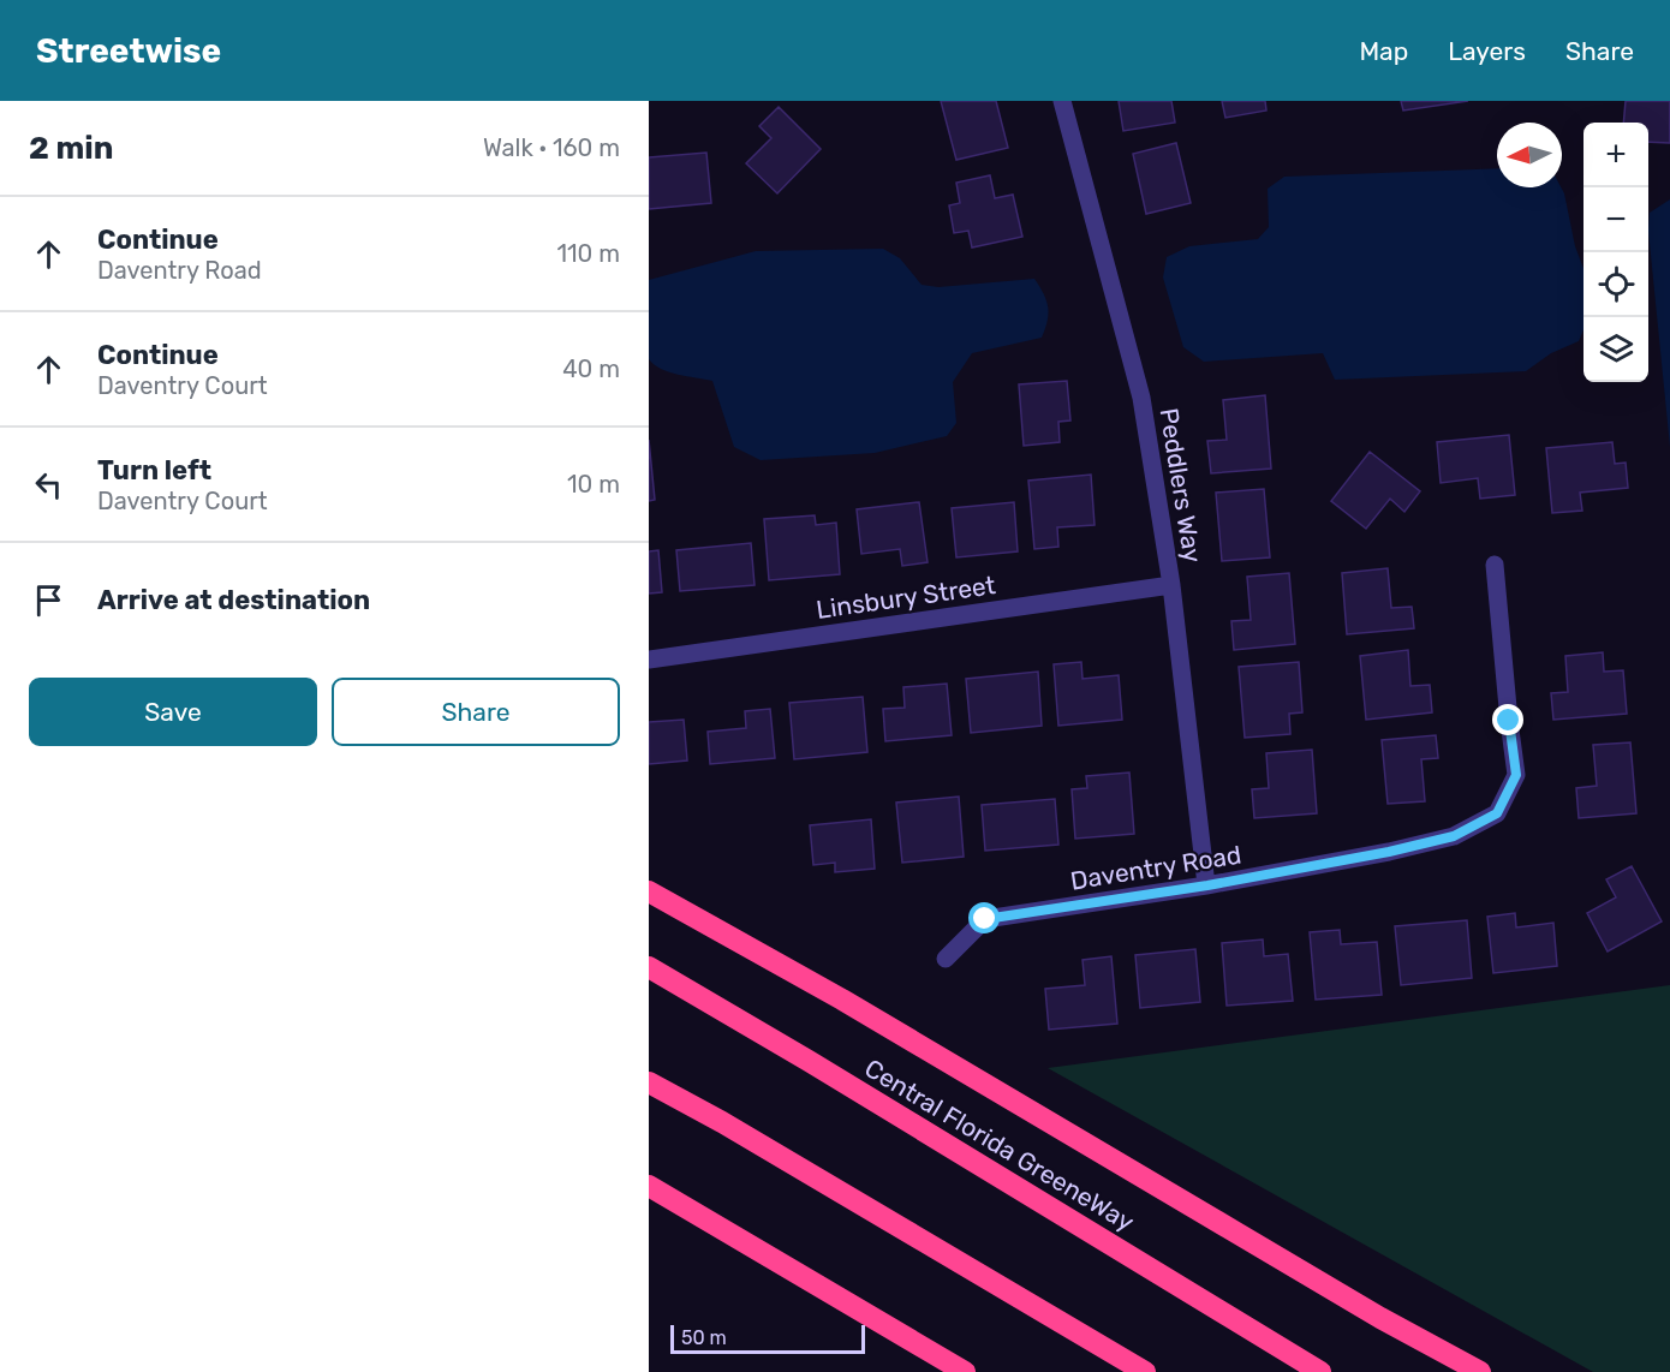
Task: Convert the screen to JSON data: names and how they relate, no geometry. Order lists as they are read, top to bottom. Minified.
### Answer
{"streets":{"highway":["Central Florida GreeneWay"],"street":["Peddlers Way","Linsbury Street","Daventry Road"]},"crossings":[["Peddlers Way","Linsbury Street"],["Peddlers Way","Daventry Road"]],"scale_bar":"50 m","north":"left","page":{"header":"Streetwise","nav":["Map","Layers","Share"],"heading":["2 min","Walk · 160 m"],"map_buttons":["+","−"],"list":[["Continue","Daventry Road","110 m"],["Continue","Daventry Court","40 m"],["Turn left","Daventry Court","10 m"],"Arrive at destination"],"buttons":["Save","Share"],"scale":"50 m"}}
